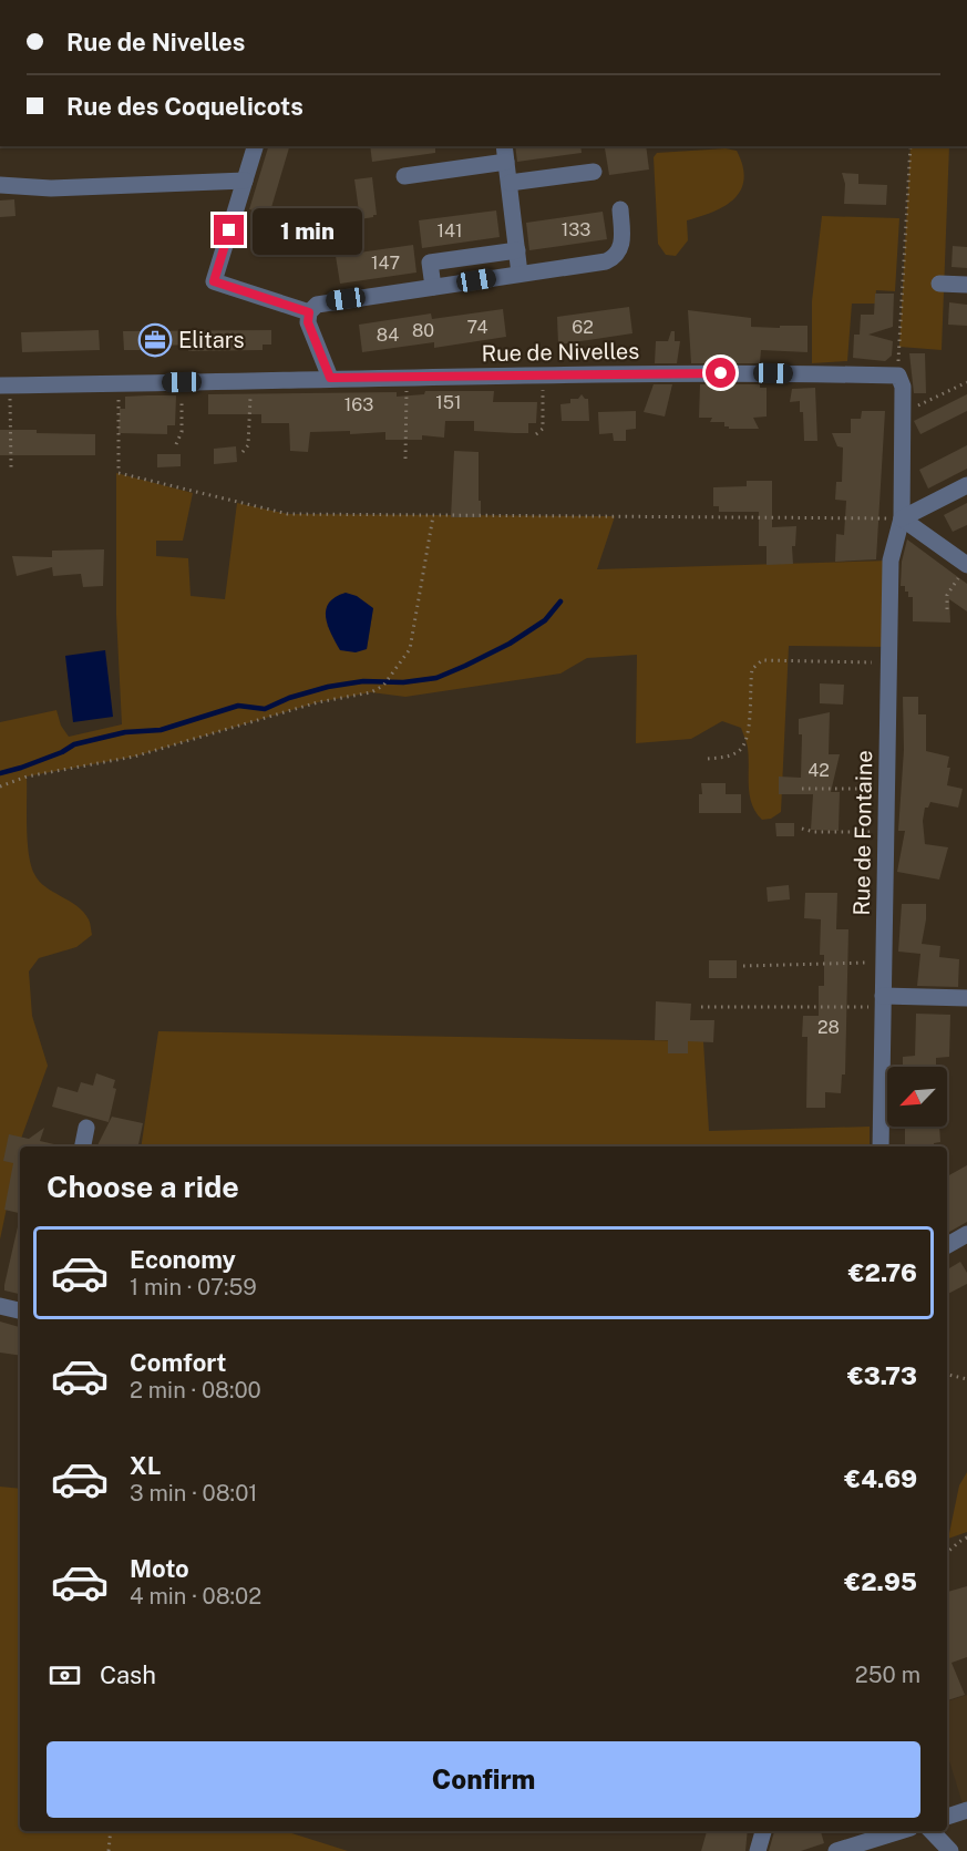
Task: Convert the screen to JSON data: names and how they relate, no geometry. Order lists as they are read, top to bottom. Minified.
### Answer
{"streets":{"street":["Rue de Nivelles","Rue de Fontaine"]},"places":{"office":["Elitars"]},"house_numbers":["133","141","147","74","62","80","84","151","163","42","28"],"north":"bottom left","page":{"banner":["Rue de Nivelles","Rue des Coquelicots"],"bubble":"1 min","heading":"Choose a ride","list":[{"name":"Economy","note":"1 min · 07:59","value":"€2.76"},{"name":"Comfort","note":"2 min · 08:00","value":"€3.73"},{"name":"XL","note":"3 min · 08:01","value":"€4.69"},{"name":"Moto","note":"4 min · 08:02","value":"€2.95"}],"pay":["Cash","250 m"],"buttons":"Confirm"}}
